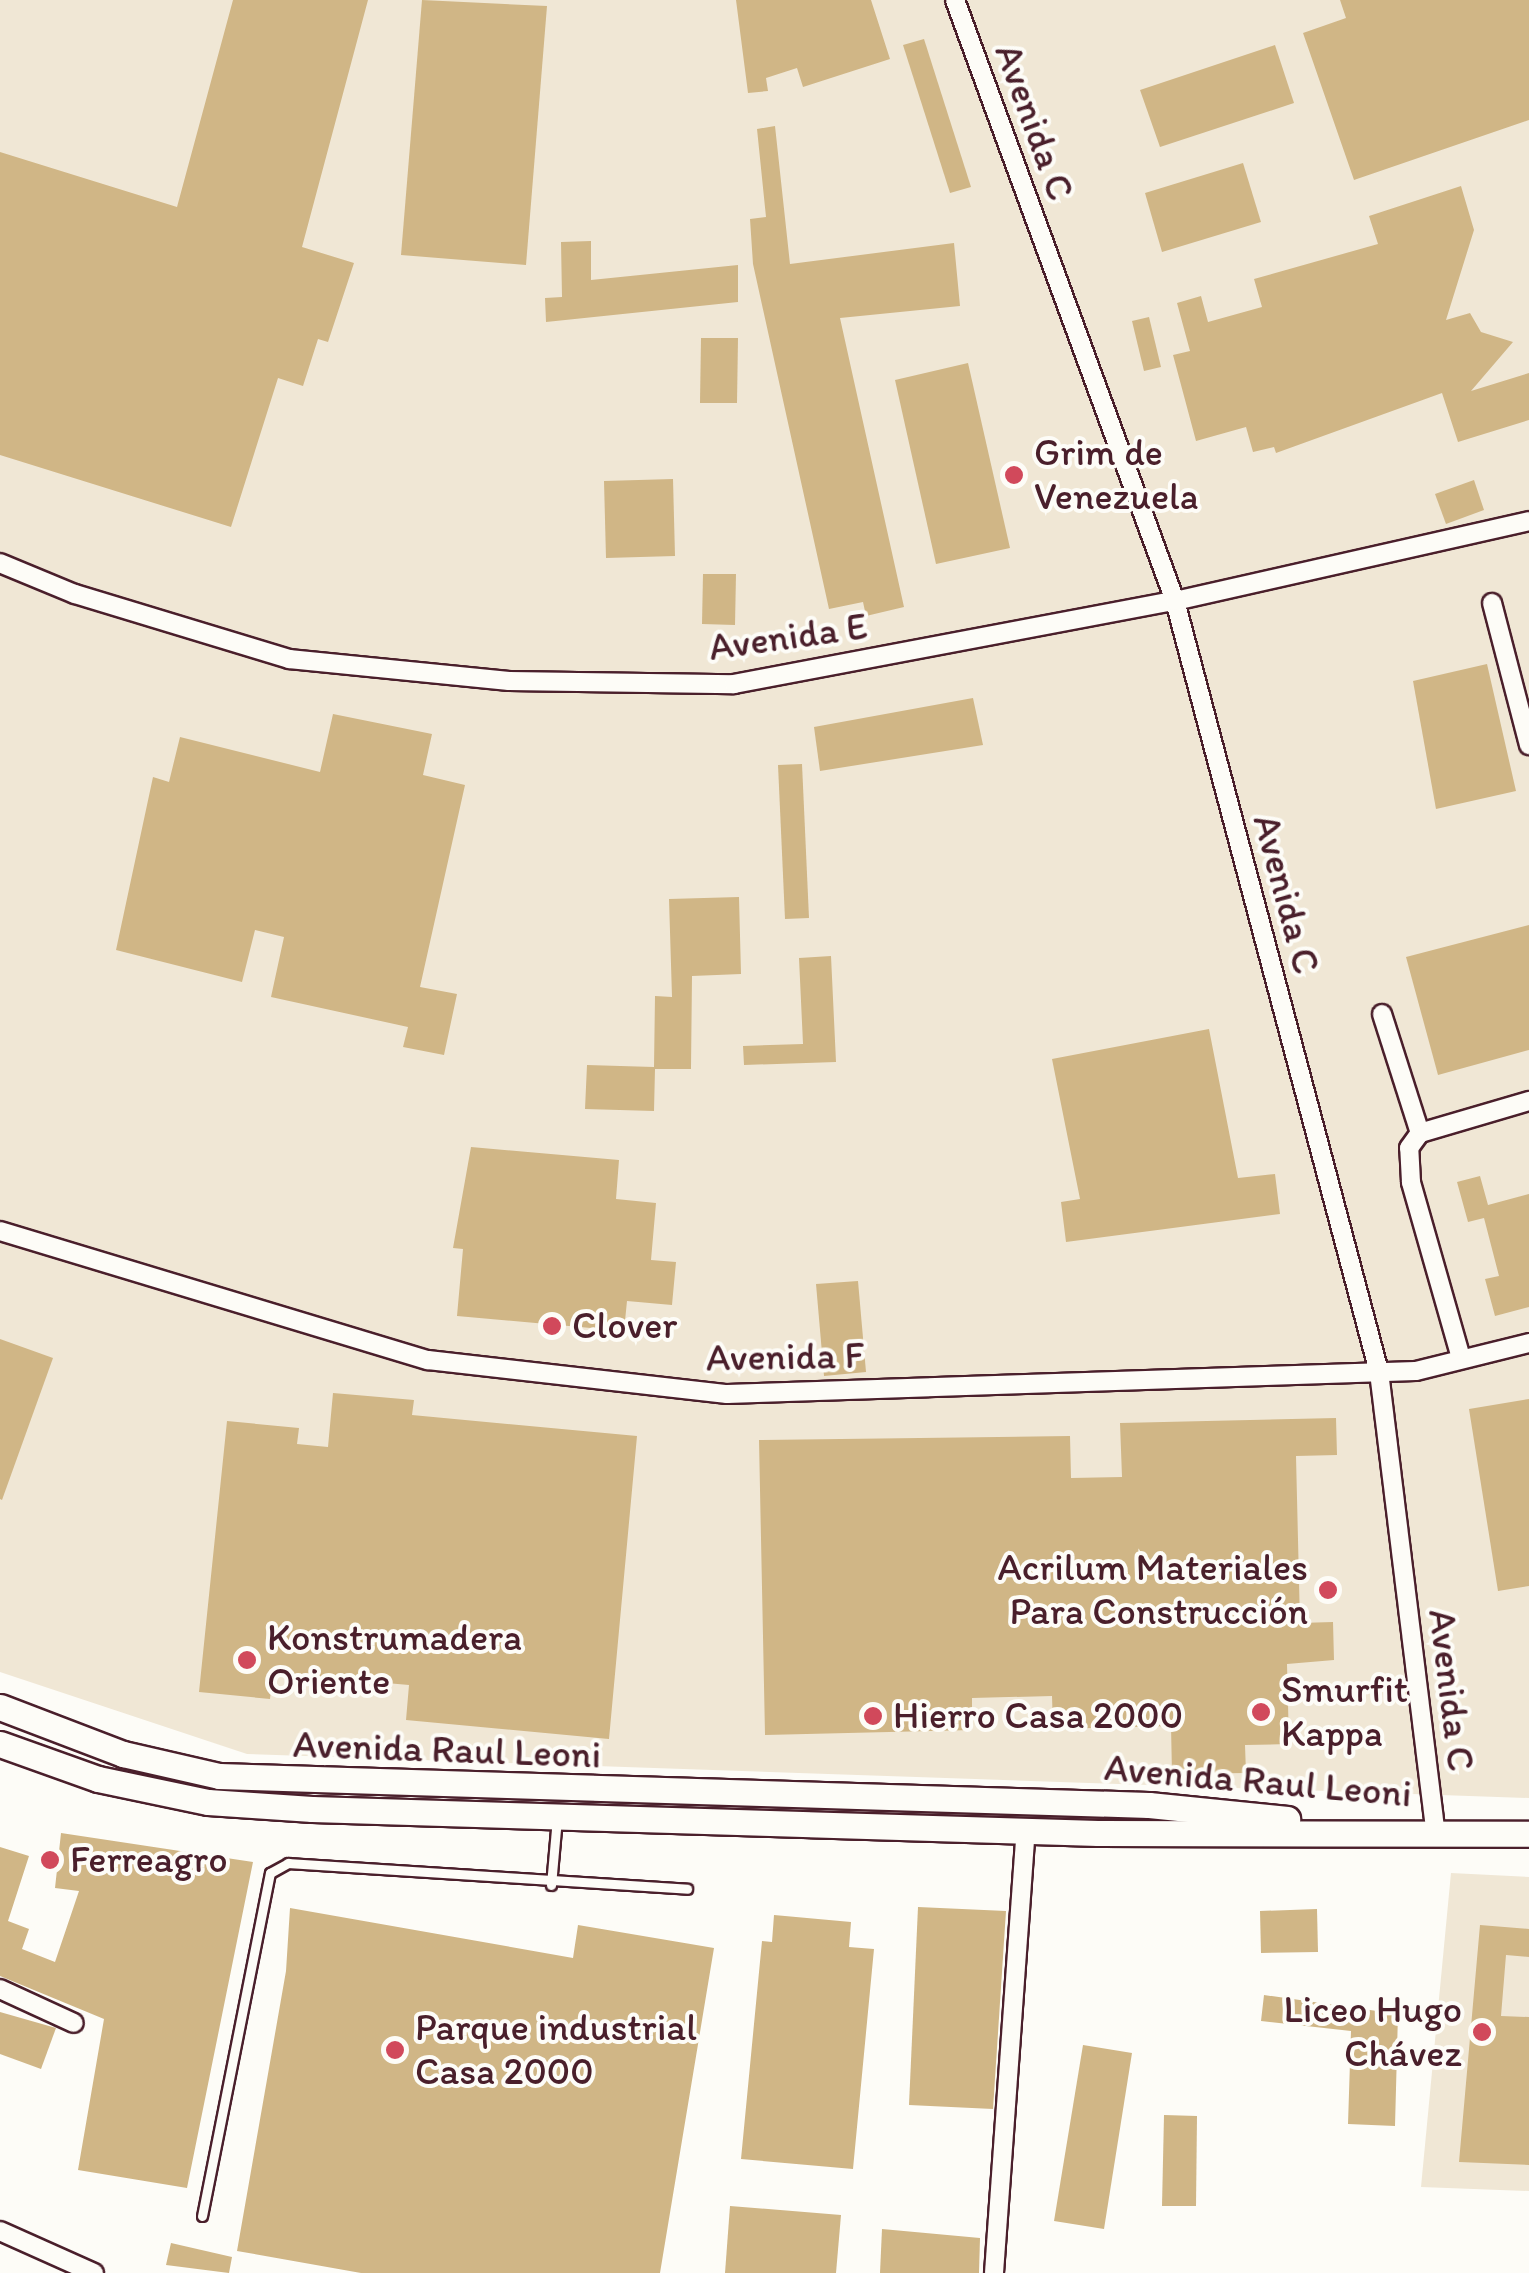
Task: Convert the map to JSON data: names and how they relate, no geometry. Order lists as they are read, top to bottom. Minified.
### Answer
{"streets":{"main road":["Avenida Raul Leoni"],"street":["Avenida C","Avenida E","Avenida F"]},"crossings":[["Avenida C","Avenida E"],["Avenida C","Avenida F"],["Avenida C","Avenida Raul Leoni"]],"places":["Grim de Venezuela","Clover","Acrilum Materiales Para Construcción","Konstrumadera Oriente","Smurfit Kappa","Hierro Casa 2000","Ferreagro","Liceo Hugo Chávez","Parque industrial Casa 2000"]}
